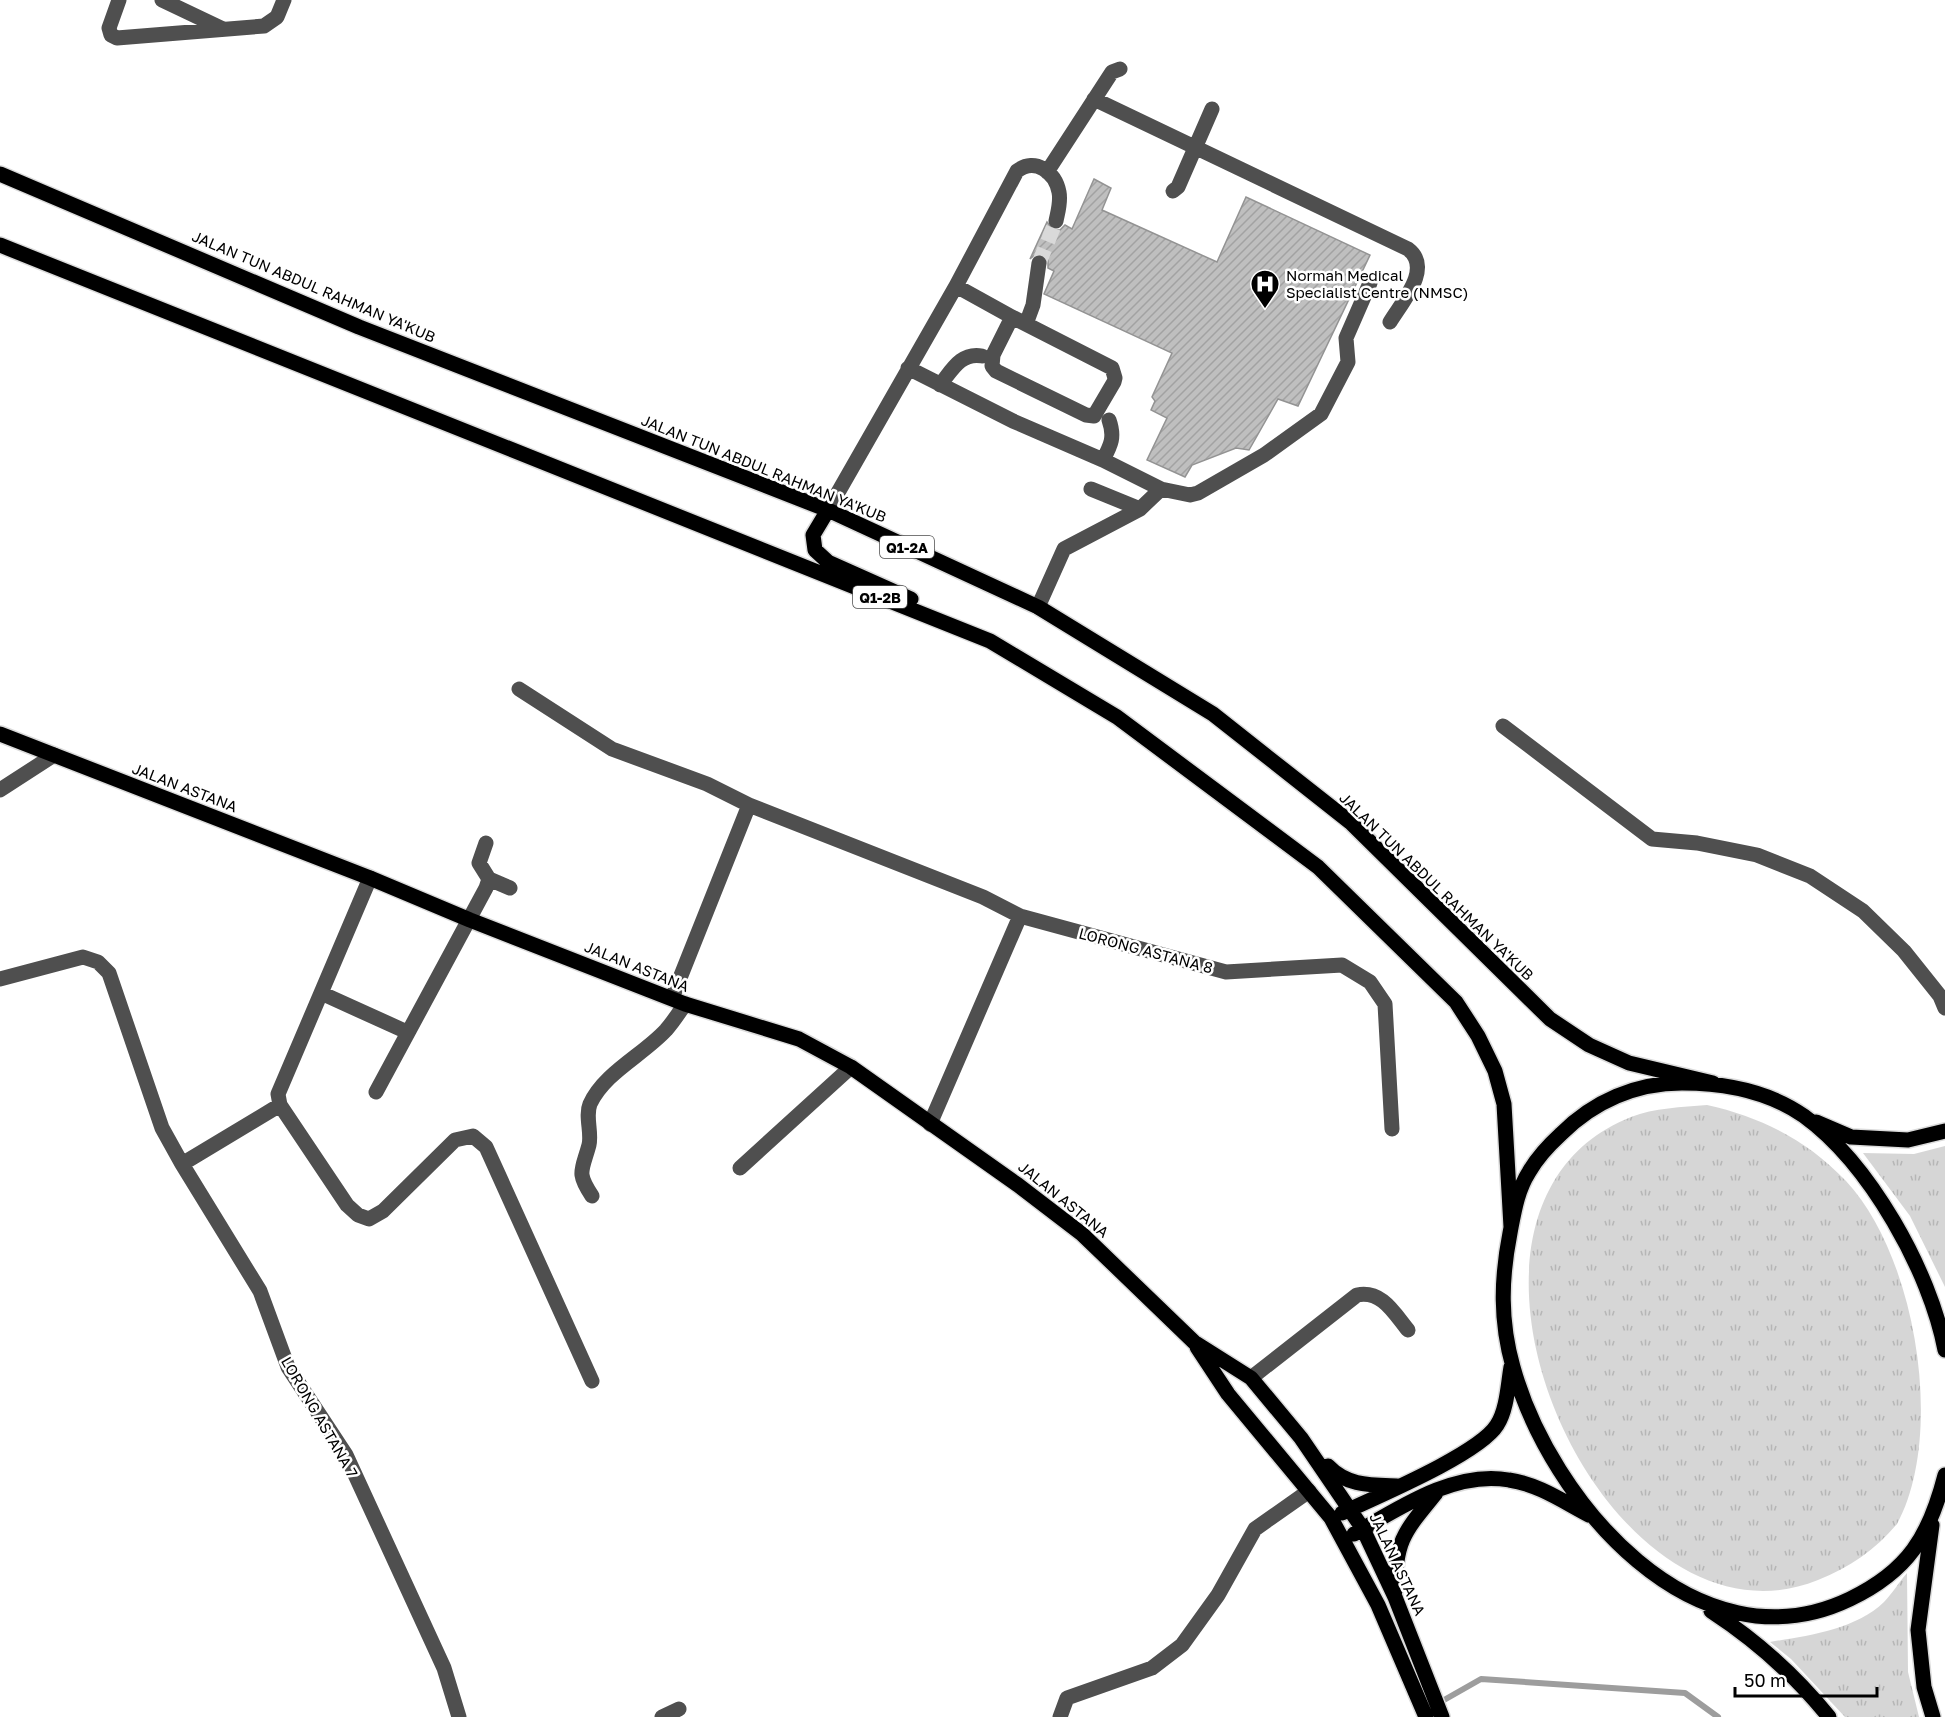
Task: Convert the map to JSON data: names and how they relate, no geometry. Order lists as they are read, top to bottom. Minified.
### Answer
{"streets":{"main road":["JALAN TUN ABDUL RAHMAN YA'KUB","Q1-2A","Q1-2B","JALAN ASTANA"],"street":["LORONG ASTANA 8","LORONG ASTANA 7"]},"places":{"hospital":["Normah Medical Specialist Centre (NMSC)"]},"scale_bar":"50 m"}
